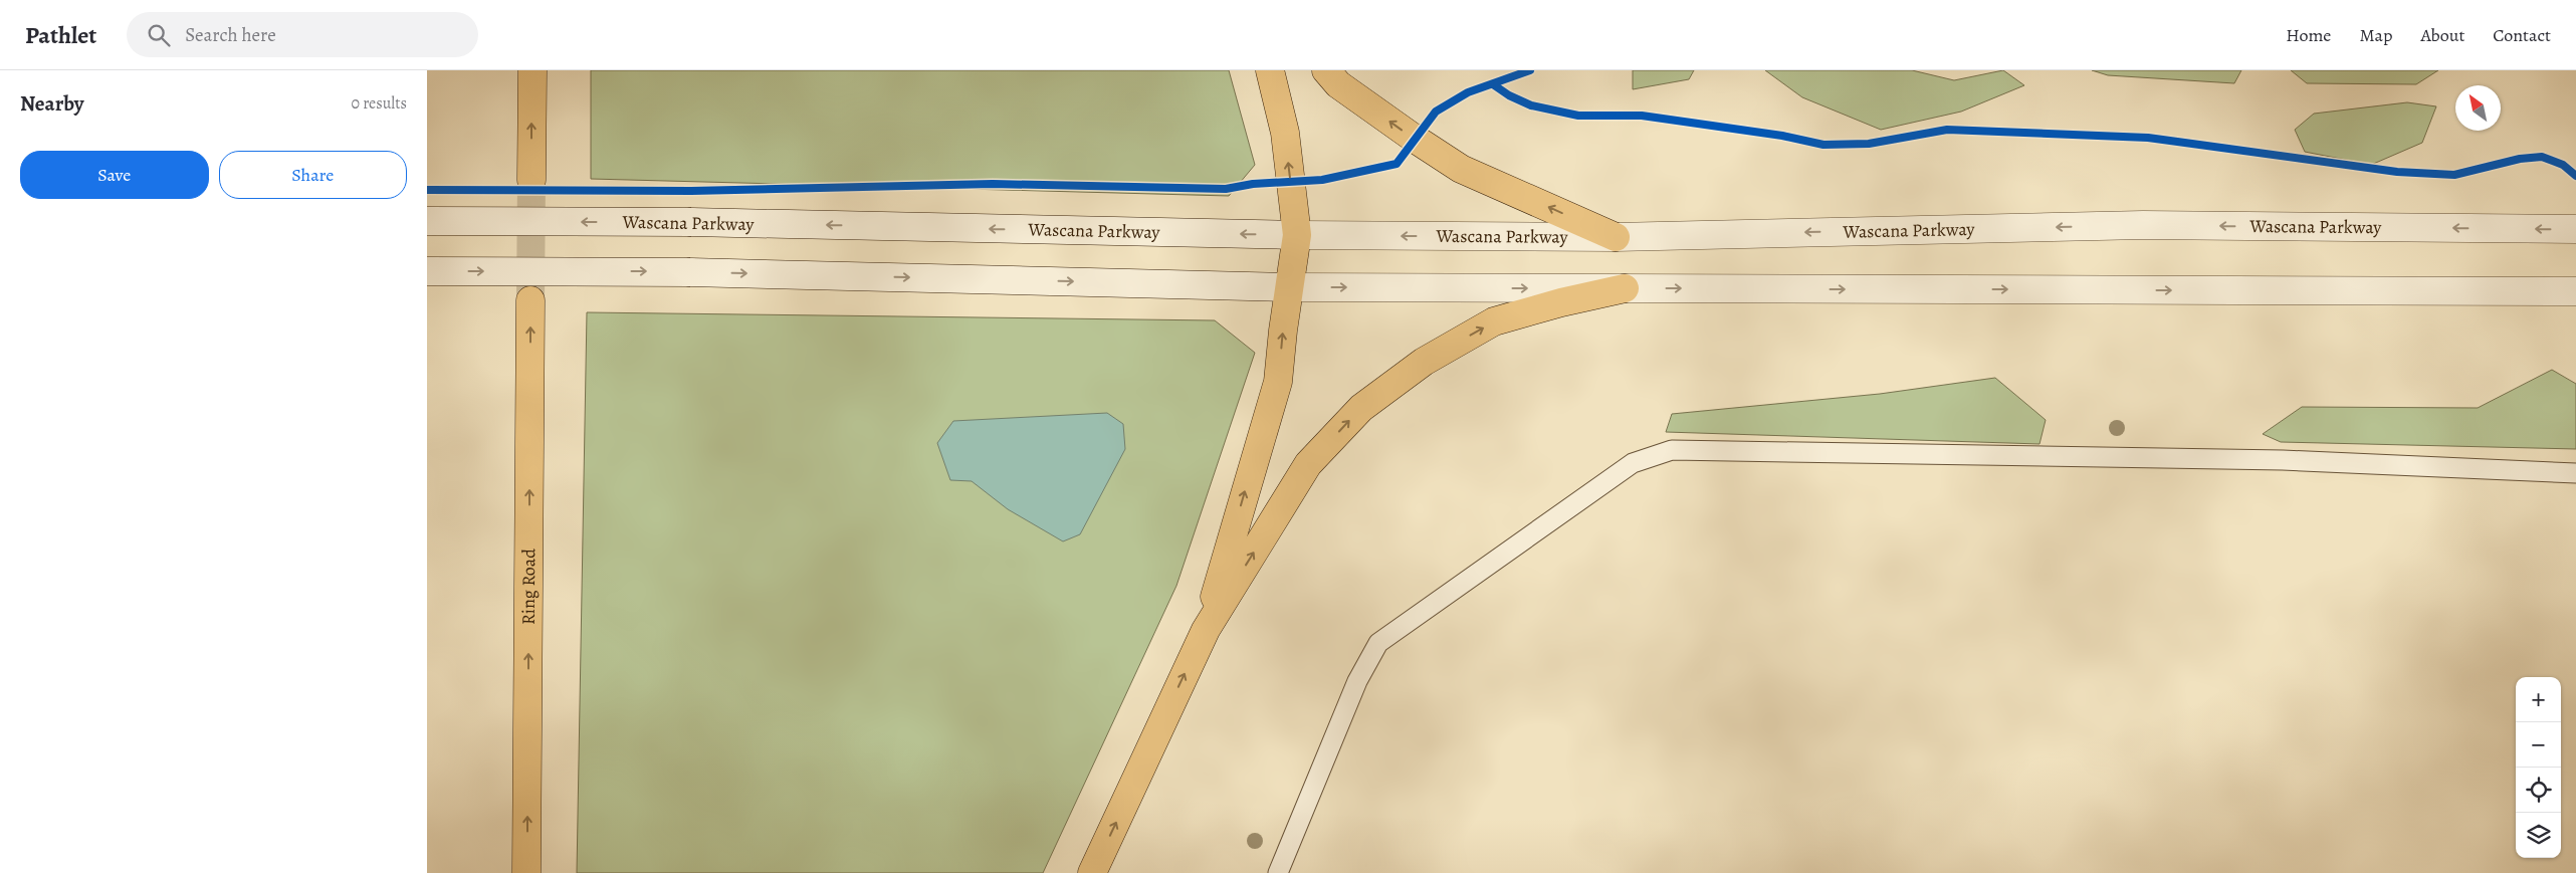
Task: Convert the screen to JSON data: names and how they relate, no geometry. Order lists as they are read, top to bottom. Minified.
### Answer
{"streets":{"highway":["Ring Road"],"street":["Wascana Parkway"]},"one_way":["Ring Road"],"north":"top left","page":{"header":"Pathlet","search":"Search here","nav":["Home","Map","About","Contact"],"heading":["Nearby","0 results"],"buttons":["Save","Share"],"map_buttons":["+","−"]}}
